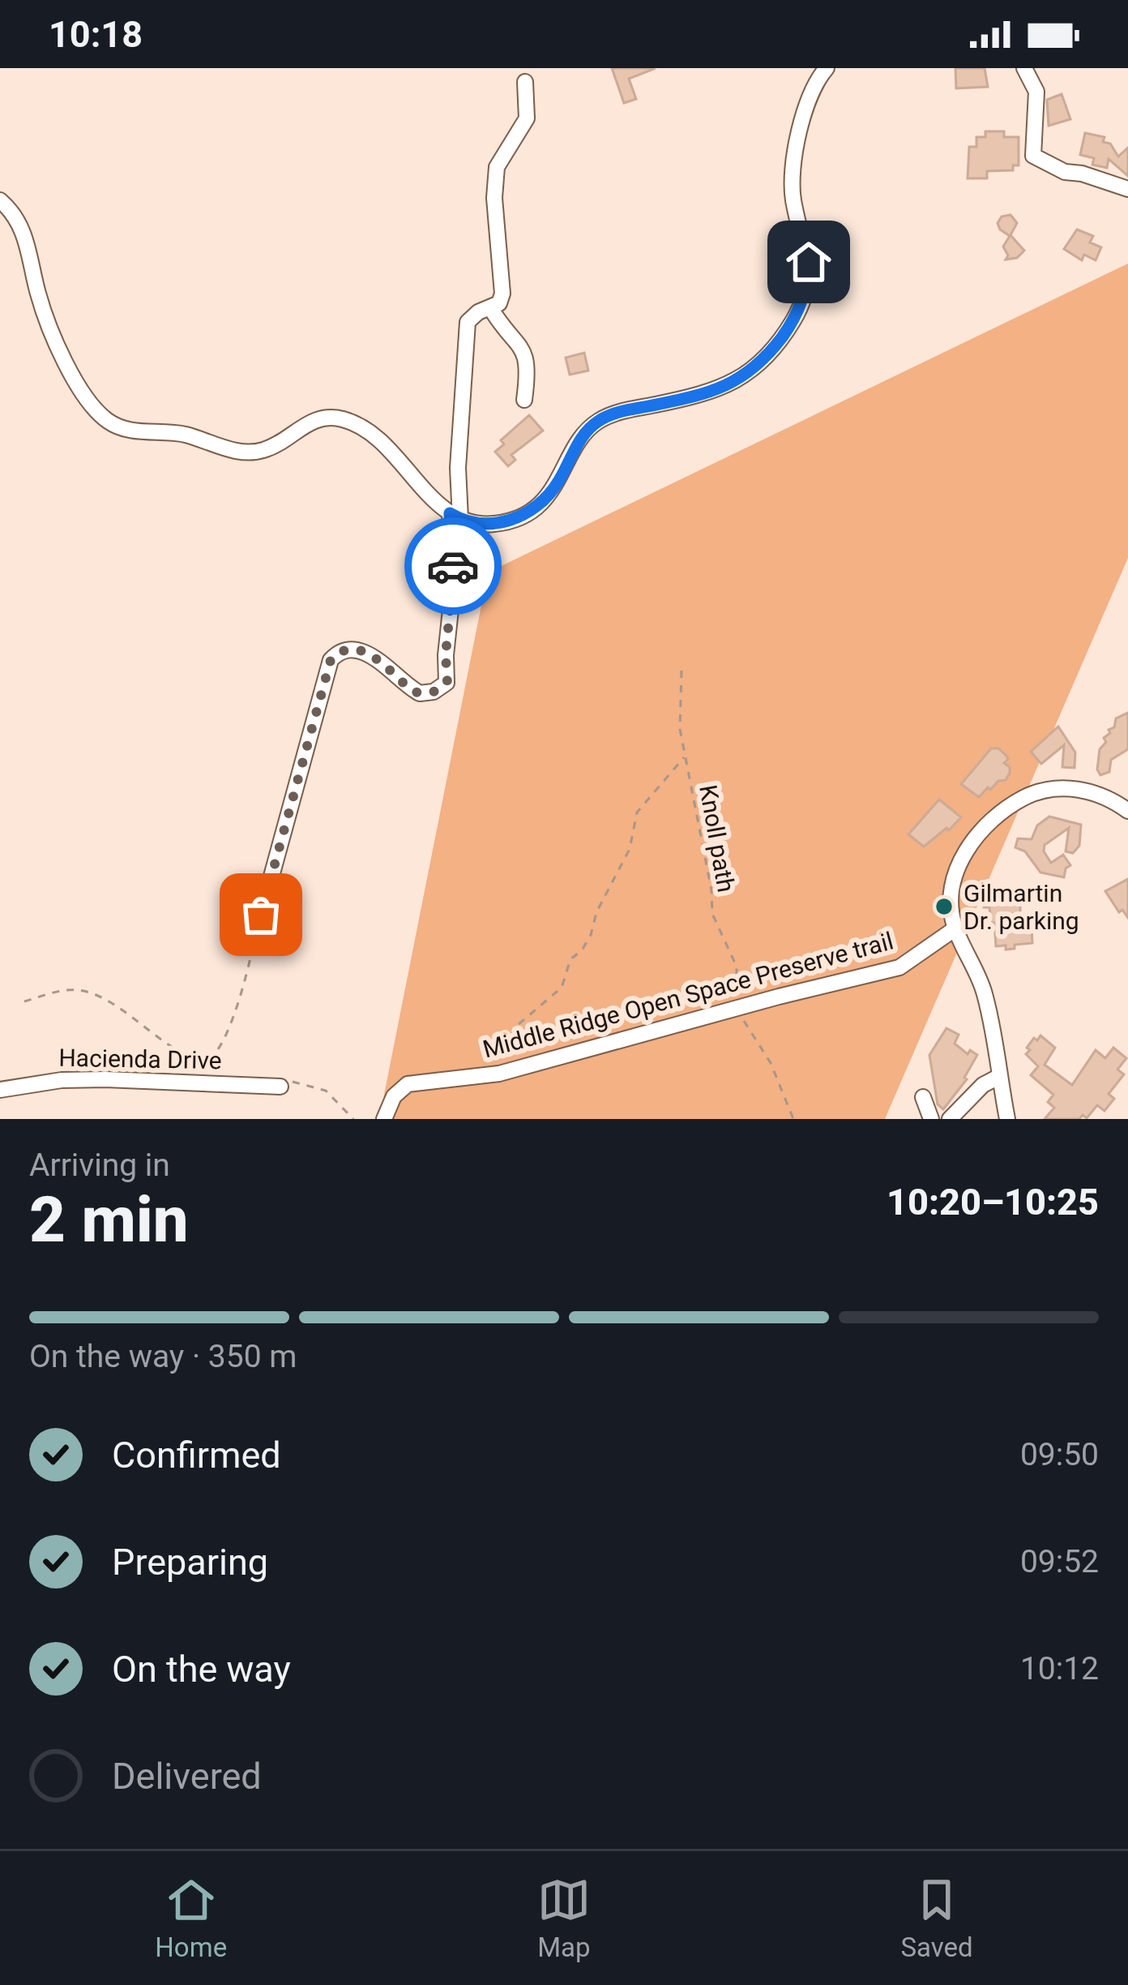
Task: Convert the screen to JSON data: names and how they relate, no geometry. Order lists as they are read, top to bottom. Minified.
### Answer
{"streets":{"street":["Middle Ridge Open Space Preserve trail","Hacienda Drive"],"path":["Knoll path"]},"crossings":[["Knoll path","Middle Ridge Open Space Preserve trail"]],"places":["Gilmartin Dr. parking"],"page":{"status":"10:18","heading":["2 min","Arriving in","10:20–10:25"],"bar":"On the way · 350 m","list":[["Confirmed","09:50"],["Preparing","09:52"],["On the way","10:12"],"Delivered"],"tabs":["Home","Map","Saved"]}}
